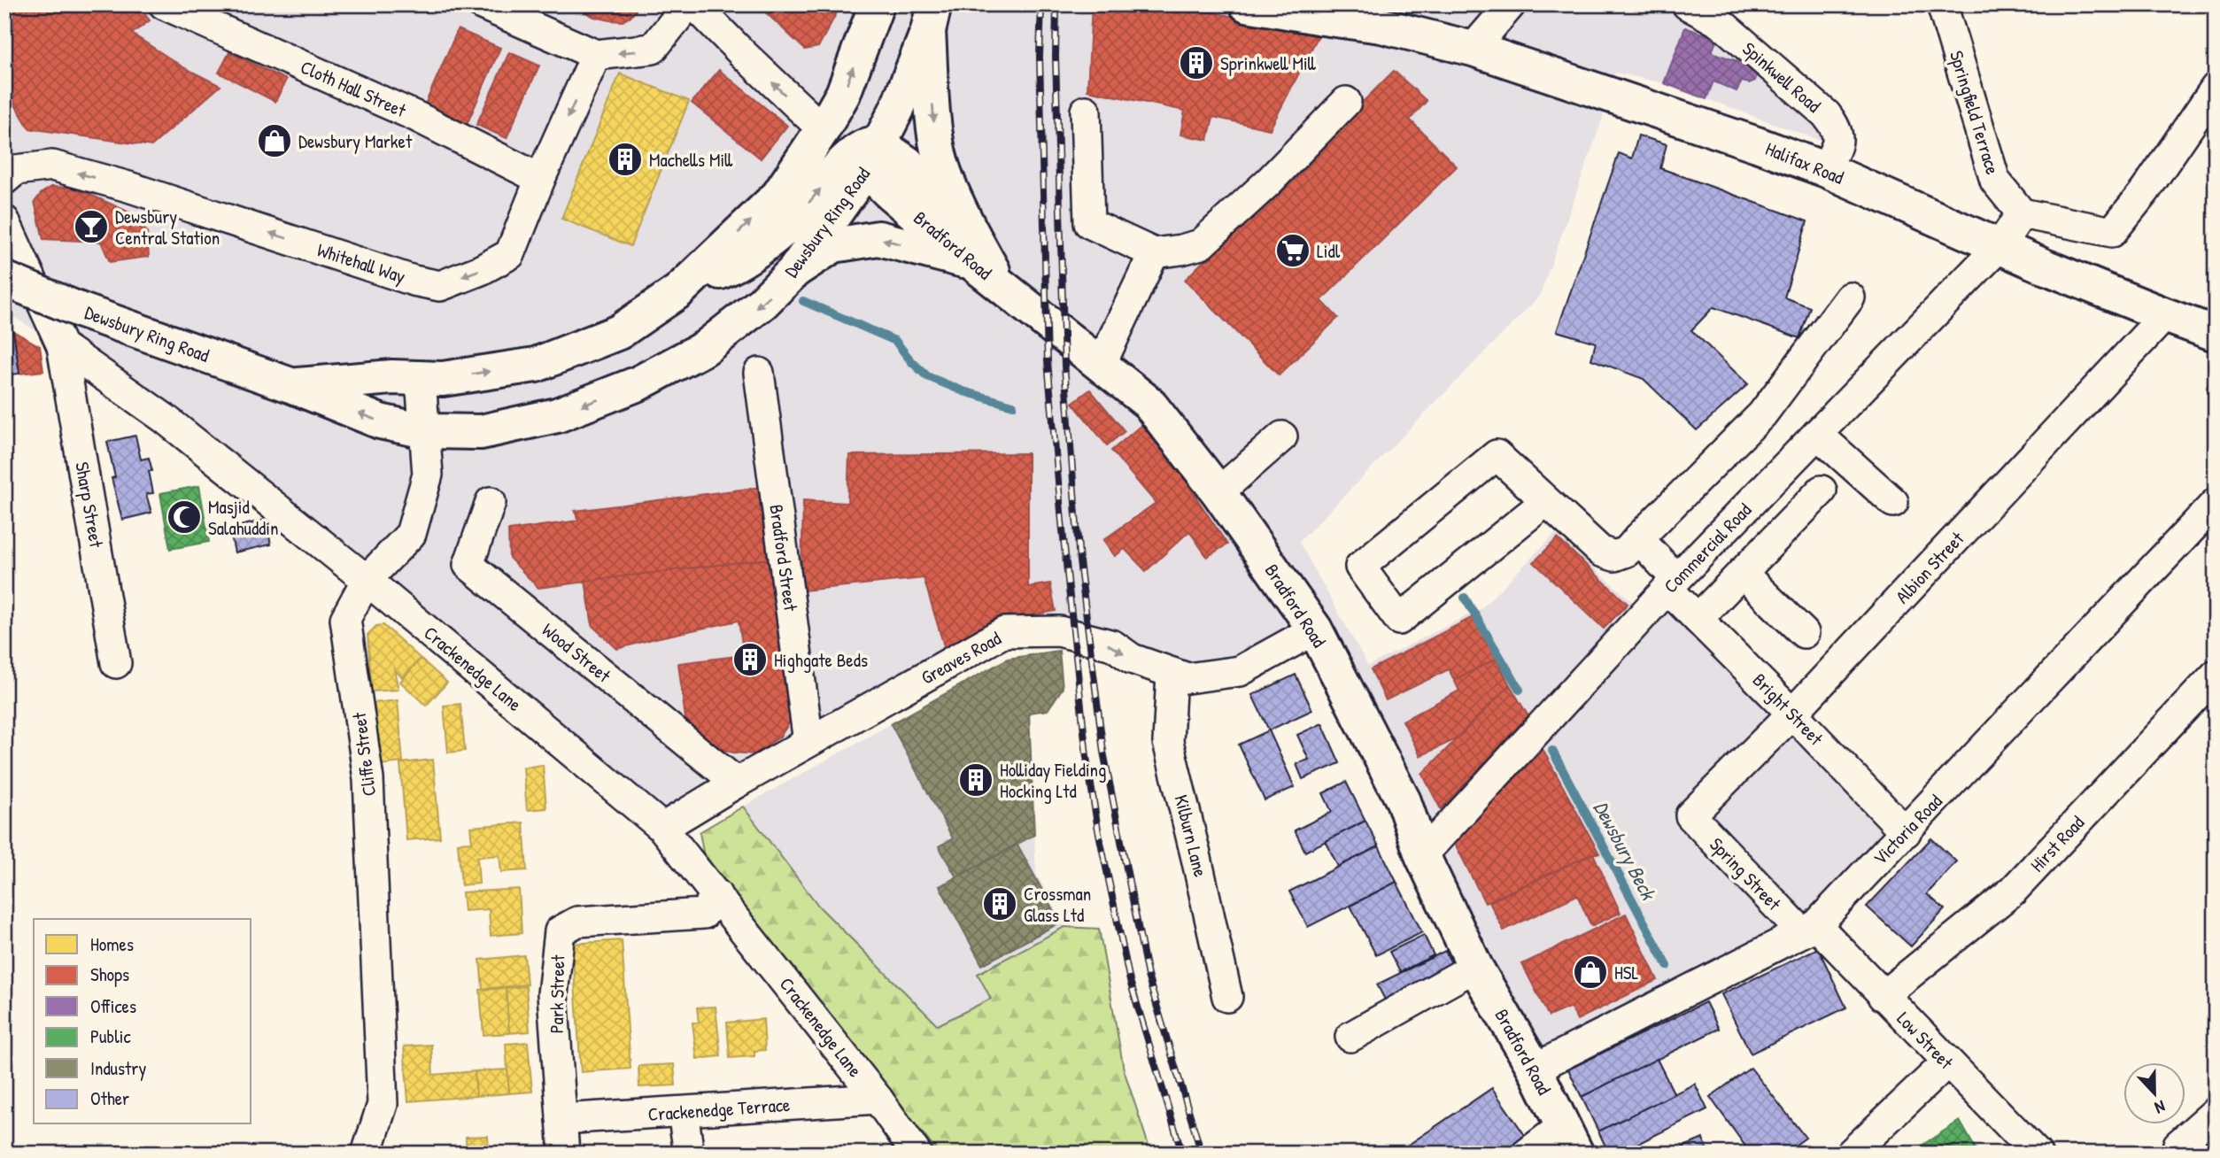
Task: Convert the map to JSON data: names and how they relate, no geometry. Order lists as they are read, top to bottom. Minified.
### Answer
{"streets":{"main road":["Halifax Road","Dewsbury Ring Road","Bradford Road"],"street":["Spinkwell Road","Cloth Hall Street","Springfield Terrace","Whitehall Way","Sharp Street","Commercial Road","Bradford Street","Albion Street","Wood Street","Greaves Road","Crackenedge Lane","Bright Street","Cliffe Street","Victoria Road","Kilburn Lane","Hirst Road","Spring Street","Park Street","Low Street","Crackenedge Terrace"]},"crossings":[["Spinkwell Road","Halifax Road"],["Cloth Hall Street","Whitehall Way"],["Halifax Road","Commercial Road"],["Halifax Road","Albion Street"],["Dewsbury Ring Road","Bradford Road"],["Dewsbury Ring Road","Crackenedge Lane"],["Dewsbury Ring Road","Cliffe Street"],["Bradford Road","Commercial Road"],["Bradford Road","Greaves Road"],["Bradford Road","Victoria Road"],["Sharp Street","Crackenedge Lane"],["Commercial Road","Bright Street"],["Bradford Street","Greaves Road"],["Albion Street","Bright Street"],["Albion Street","Spring Street"],["Wood Street","Greaves Road"],["Greaves Road","Crackenedge Lane"],["Greaves Road","Kilburn Lane"],["Crackenedge Lane","Cliffe Street"],["Crackenedge Lane","Park Street"],["Crackenedge Lane","Crackenedge Terrace"],["Bright Street","Victoria Road"],["Victoria Road","Spring Street"],["Victoria Road","Low Street"],["Hirst Road","Low Street"],["Spring Street","Low Street"],["Park Street","Crackenedge Terrace"]],"one_way":["Whitehall Way","Greaves Road"],"water":["Dewsbury Beck"],"places":{"building":["Sprinkwell Mill","Machells Mill","Highgate Beds","Holliday Fielding Hocking Ltd","Crossman Glass Ltd"],"shop":["Dewsbury Market","HSL"],"bar":["Dewsbury Central Station"],"supermarket":["Lidl"],"mosque":["Masjid Salahuddin"]},"legend":["Homes","Shops","Offices","Public","Industry","Other"],"north":"bottom"}
